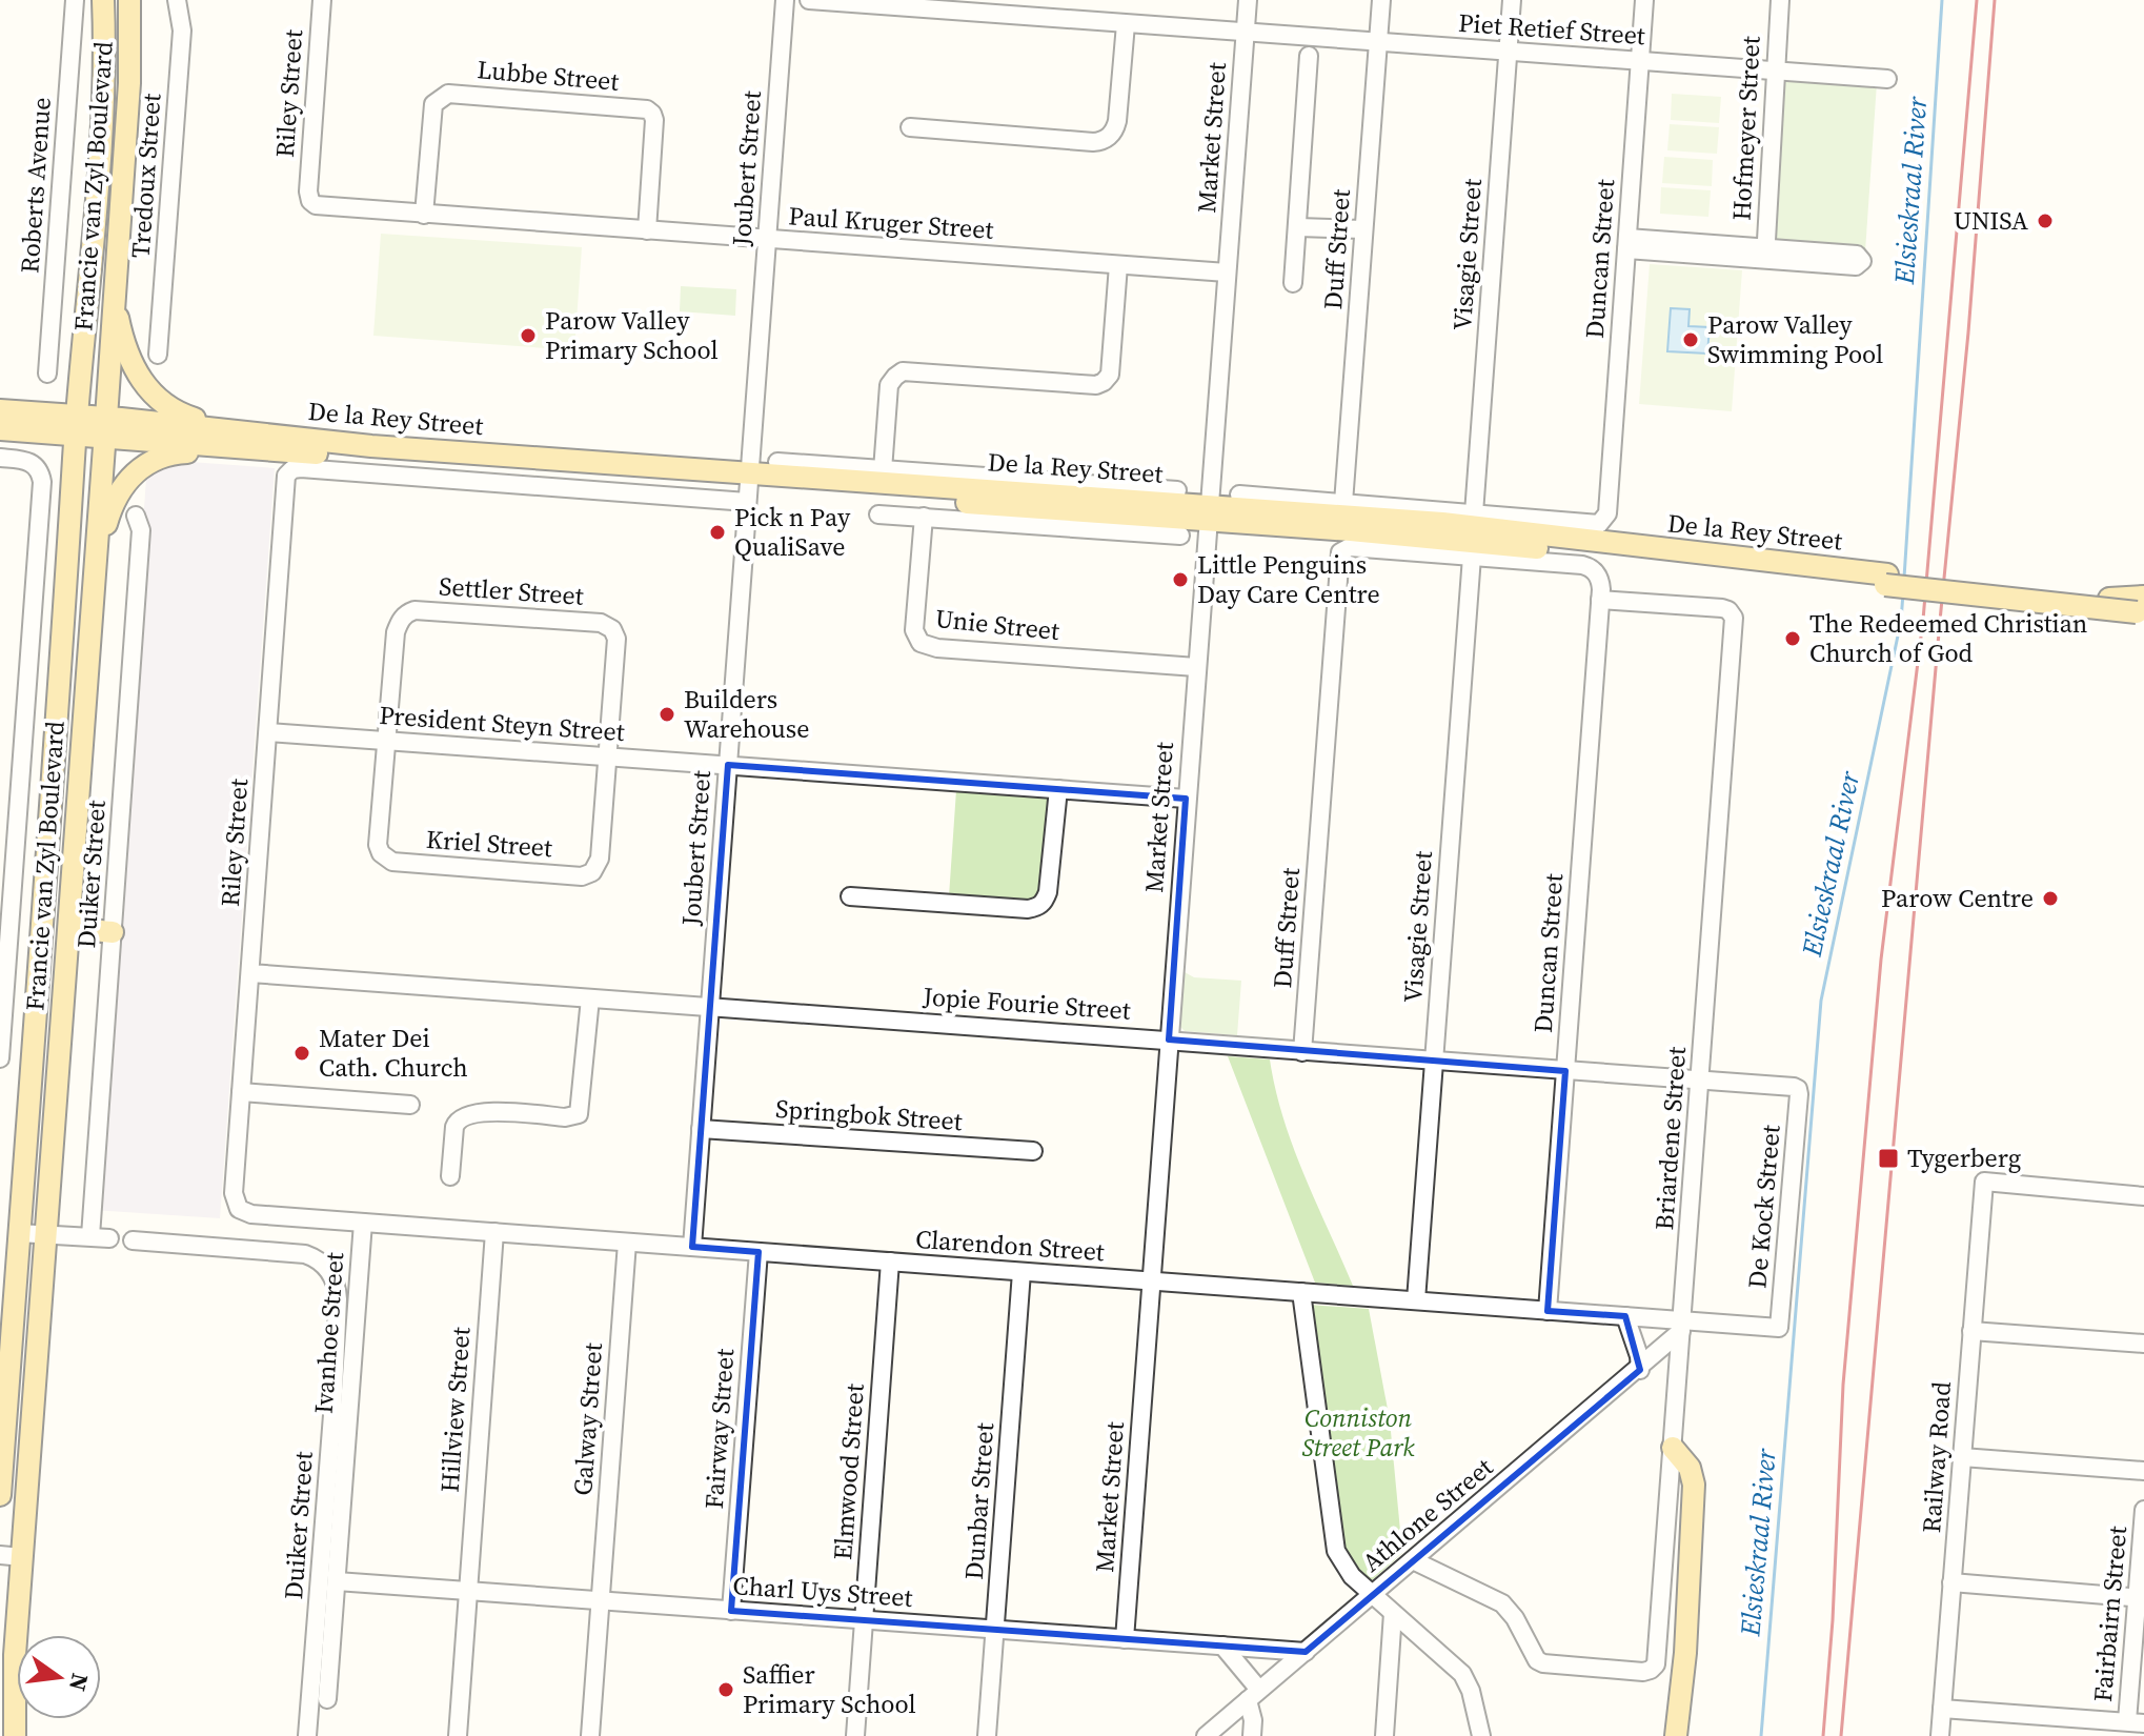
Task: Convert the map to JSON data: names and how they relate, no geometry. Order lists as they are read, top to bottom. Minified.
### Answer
{"streets":{"main road":["Francie van Zyl Boulevard","De la Rey Street"],"street":["Piet Retief Street","Lubbe Street","Riley Street","Hofmeyer Street","Market Street","Joubert Street","Tredoux Street","Roberts Avenue","Paul Kruger Street","Duff Street","Visagie Street","Duncan Street","Settler Street","Unie Street","President Steyn Street","Kriel Street","Duiker Street","Jopie Fourie Street","Springbok Street","Briardene Street","De Kock Street","Clarendon Street","Ivanhoe Street","Hillview Street","Galway Street","Fairway Street","Railway Road","Elmwood Street","Dunbar Street","Athlone Street","Charl Uys Street","Fairbairn Street"]},"crossings":[["Piet Retief Street","Hofmeyer Street"],["Piet Retief Street","Market Street"],["Piet Retief Street","Duff Street"],["Piet Retief Street","Visagie Street"],["Piet Retief Street","Duncan Street"],["Lubbe Street","Paul Kruger Street"],["Riley Street","Paul Kruger Street"],["Riley Street","De la Rey Street"],["Riley Street","President Steyn Street"],["Riley Street","Jopie Fourie Street"],["Riley Street","Clarendon Street"],["Hofmeyer Street","Duncan Street"],["Market Street","Paul Kruger Street"],["Market Street","De la Rey Street"],["Market Street","Unie Street"],["Market Street","President Steyn Street"],["Market Street","Jopie Fourie Street"],["Market Street","Clarendon Street"],["Market Street","Charl Uys Street"],["Joubert Street","Paul Kruger Street"],["Joubert Street","De la Rey Street"],["Joubert Street","President Steyn Street"],["Joubert Street","Jopie Fourie Street"],["Joubert Street","Springbok Street"],["Joubert Street","Clarendon Street"],["Francie van Zyl Boulevard","De la Rey Street"],["Duff Street","Visagie Street"],["Duff Street","Jopie Fourie Street"],["Visagie Street","Duncan Street"],["Visagie Street","Jopie Fourie Street"],["Visagie Street","Clarendon Street"],["Duncan Street","Jopie Fourie Street"],["Duncan Street","Briardene Street"],["Duncan Street","Clarendon Street"],["Settler Street","President Steyn Street"],["Settler Street","Kriel Street"],["President Steyn Street","Kriel Street"],["Jopie Fourie Street","Briardene Street"],["Jopie Fourie Street","De Kock Street"],["Briardene Street","Clarendon Street"],["Briardene Street","Athlone Street"],["De Kock Street","Clarendon Street"],["Clarendon Street","Ivanhoe Street"],["Clarendon Street","Hillview Street"],["Clarendon Street","Galway Street"],["Clarendon Street","Fairway Street"],["Clarendon Street","Elmwood Street"],["Clarendon Street","Dunbar Street"],["Clarendon Street","Athlone Street"],["Ivanhoe Street","Charl Uys Street"],["Hillview Street","Charl Uys Street"],["Galway Street","Charl Uys Street"],["Fairway Street","Charl Uys Street"],["Elmwood Street","Charl Uys Street"],["Dunbar Street","Charl Uys Street"],["Athlone Street","Charl Uys Street"]],"water":["Elsieskraal River"],"parks":["Conniston Street Park"],"places":{"other":["UNISA","Parow Valley Primary School","Parow Valley Swimming Pool","Pick n Pay QualiSave","Little Penguins Day Care Centre","The Redeemed Christian Church of God","Builders Warehouse","Parow Centre","Mater Dei Cath. Church","Saffier Primary School"],"transit":["Tygerberg"]},"north":"right"}
